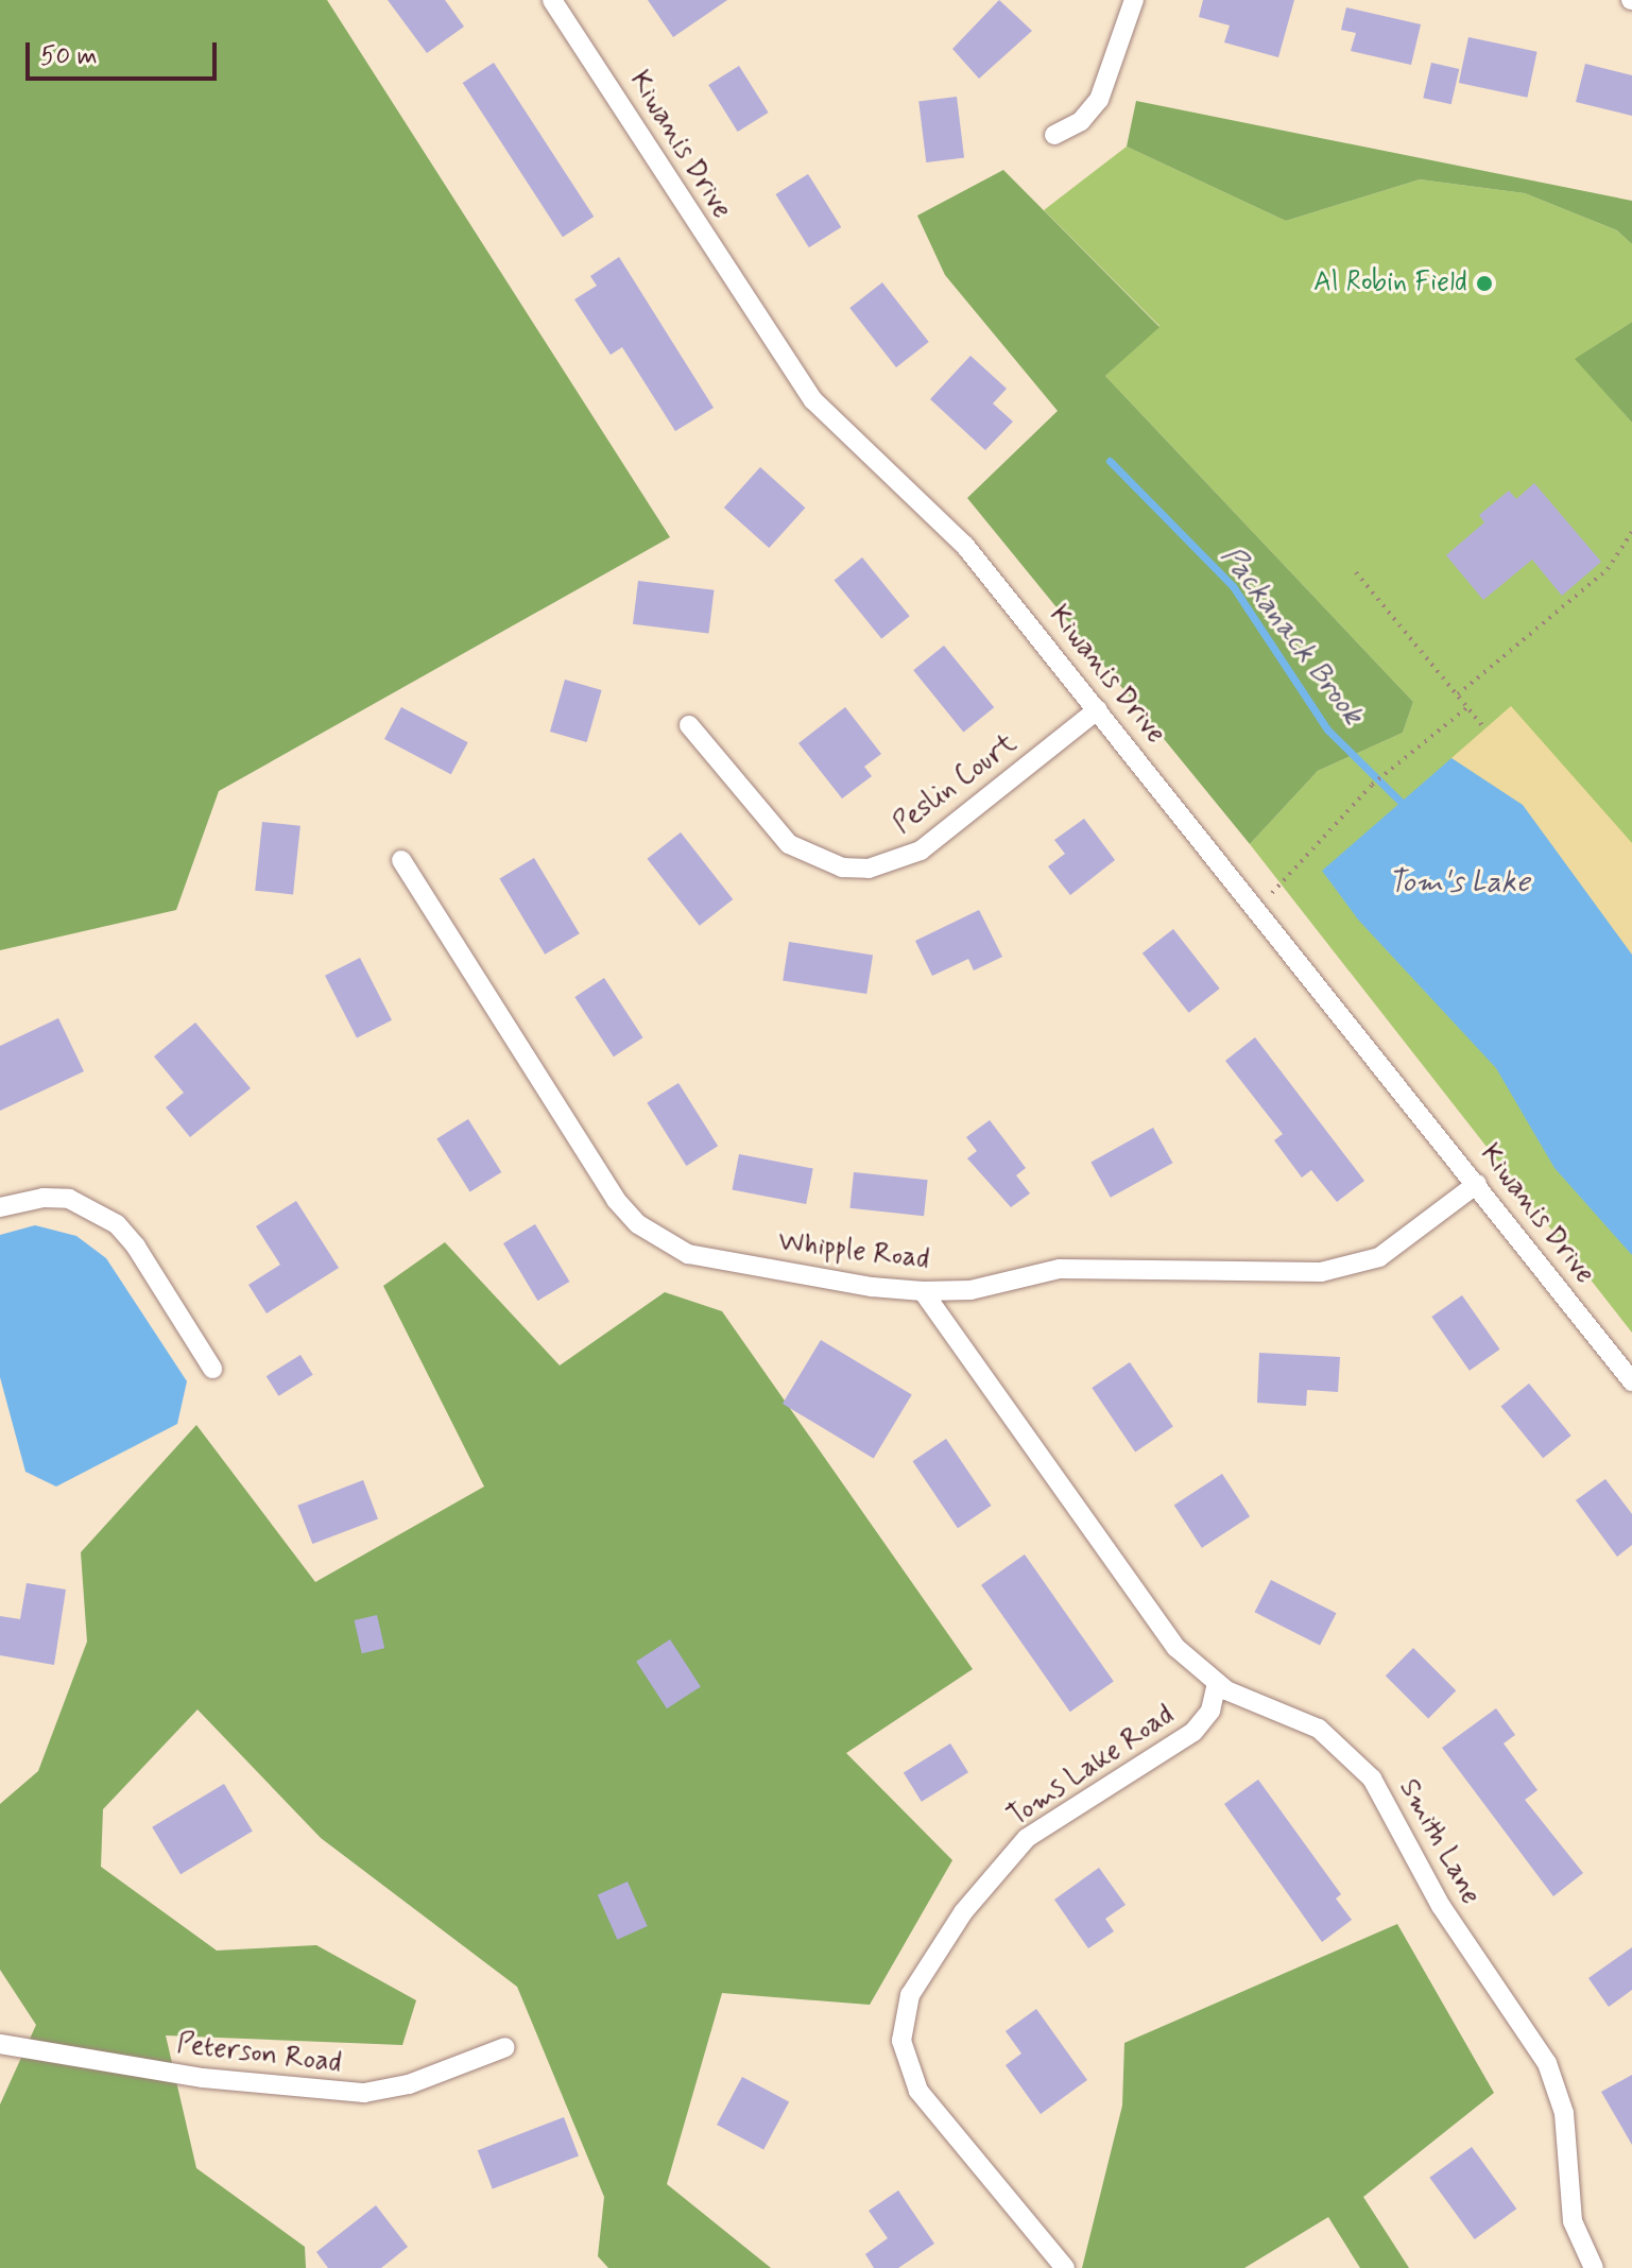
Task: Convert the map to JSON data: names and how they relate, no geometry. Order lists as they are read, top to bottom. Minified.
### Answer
{"streets":{"street":["Kiwanis Drive","Peslin Court","Whipple Road","Toms Lake Road","Smith Lane","Peterson Road"]},"crossings":[["Kiwanis Drive","Peslin Court"],["Kiwanis Drive","Whipple Road"],["Whipple Road","Smith Lane"],["Toms Lake Road","Smith Lane"]],"water":["Packanack Brook","Tom's Lake"],"places":["Al Robin Field"],"scale_bar":"50 m"}
